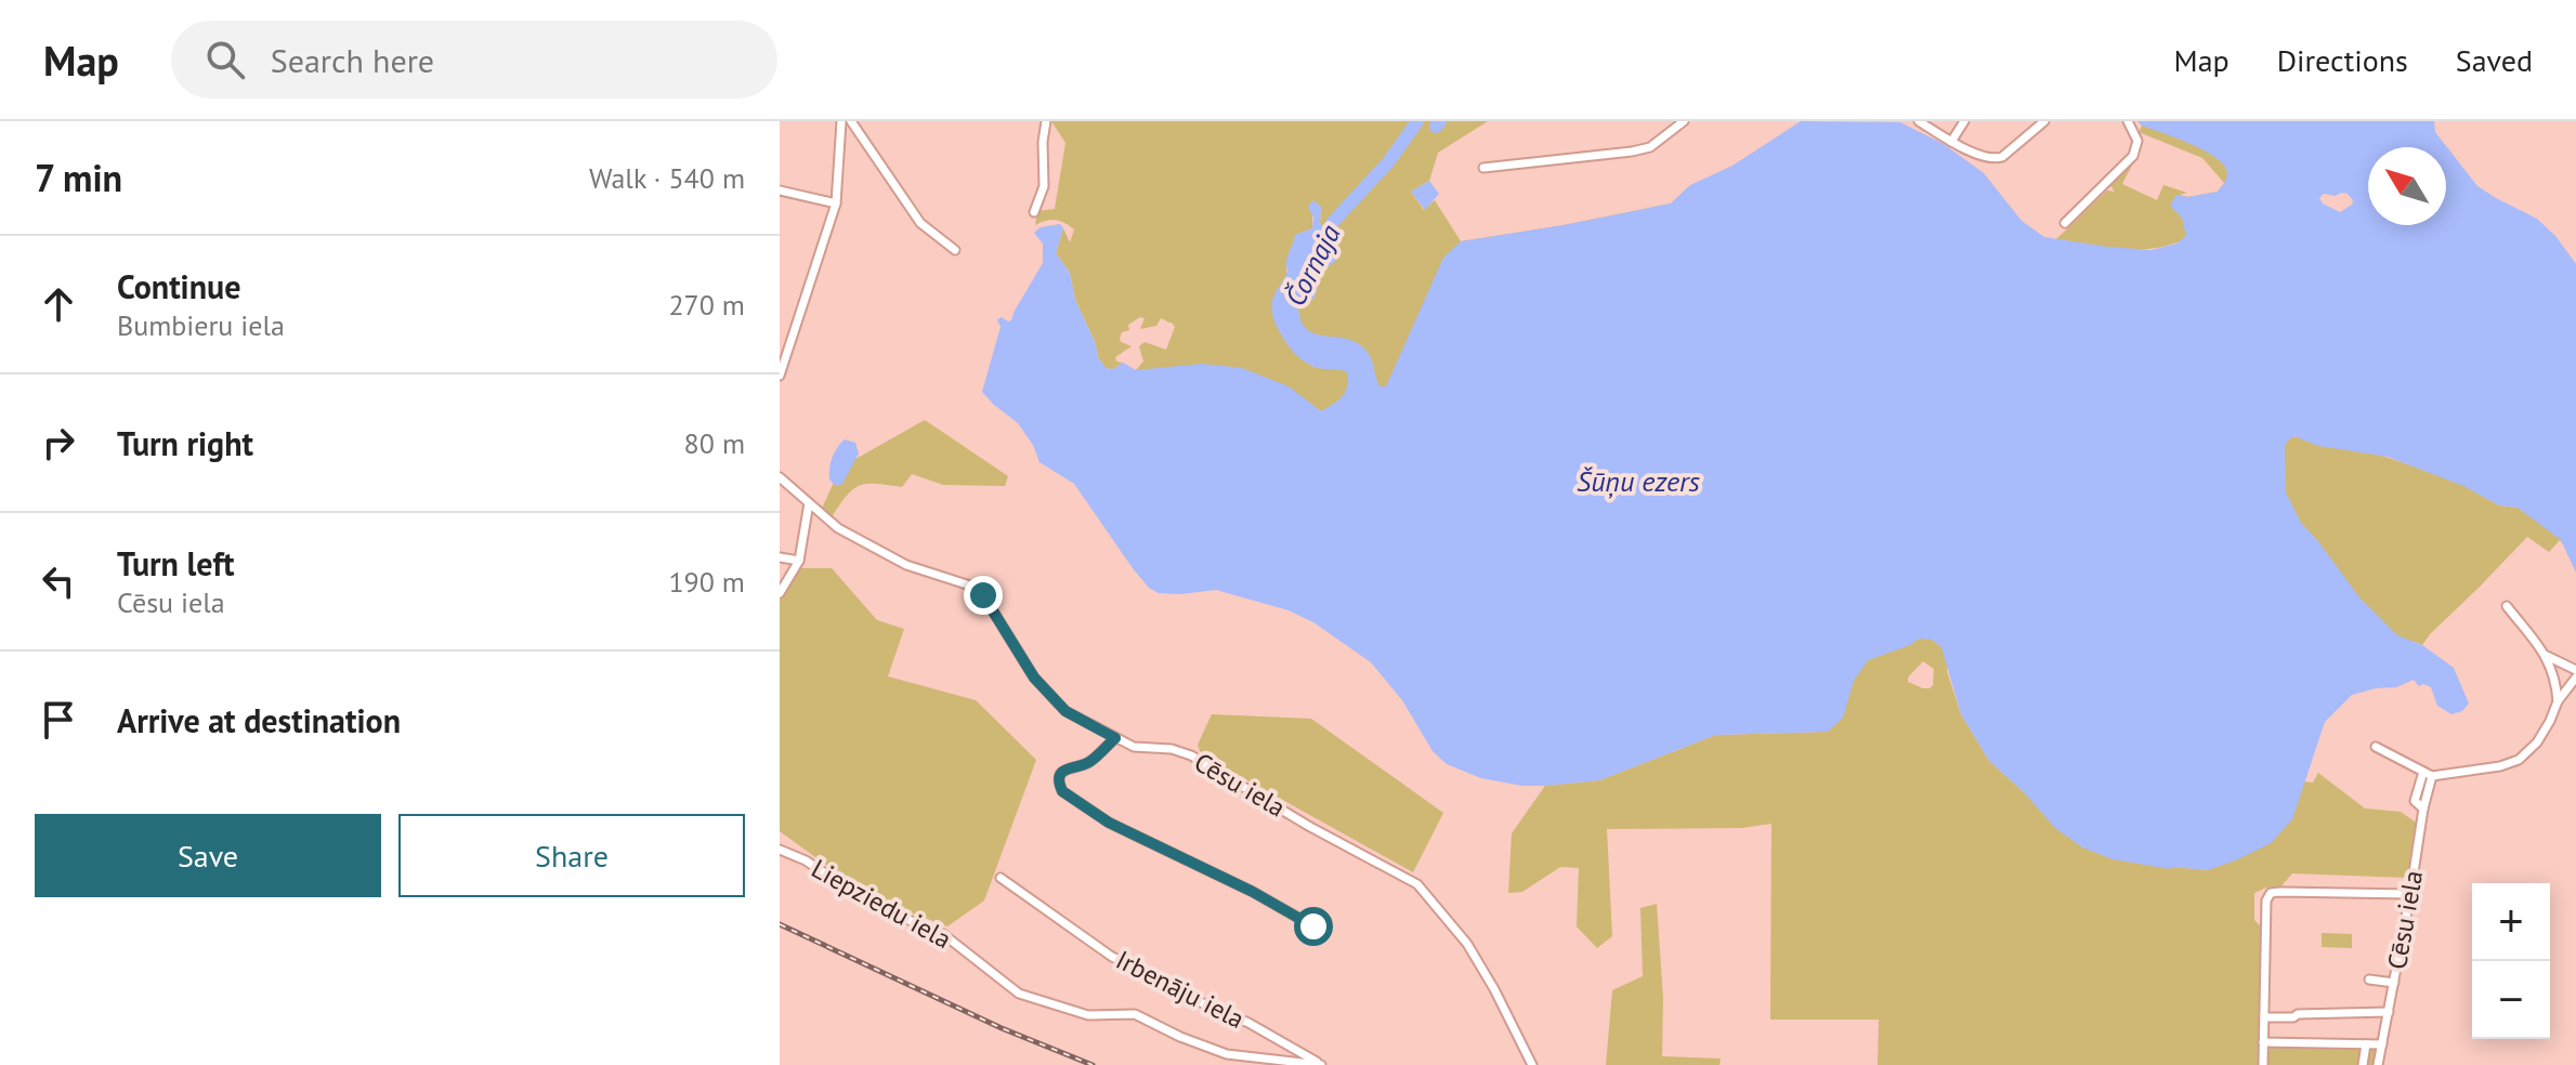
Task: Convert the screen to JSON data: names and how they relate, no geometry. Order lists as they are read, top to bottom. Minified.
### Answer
{"streets":{"street":["Cēsu iela","Liepziedu iela","Irbenāju iela"]},"crossings":[["Liepziedu iela","Irbenāju iela"]],"water":["Čornaja","Šūņu ezers"],"north":"top left","page":{"header":"Map","search":"Search here","nav":["Map","Directions","Saved"],"heading":["7 min","Walk · 540 m"],"list":[["Continue","Bumbieru iela","270 m"],["Turn right","80 m"],["Turn left","Cēsu iela","190 m"],"Arrive at destination"],"buttons":["Save","Share"],"map_buttons":["+","−"]}}
